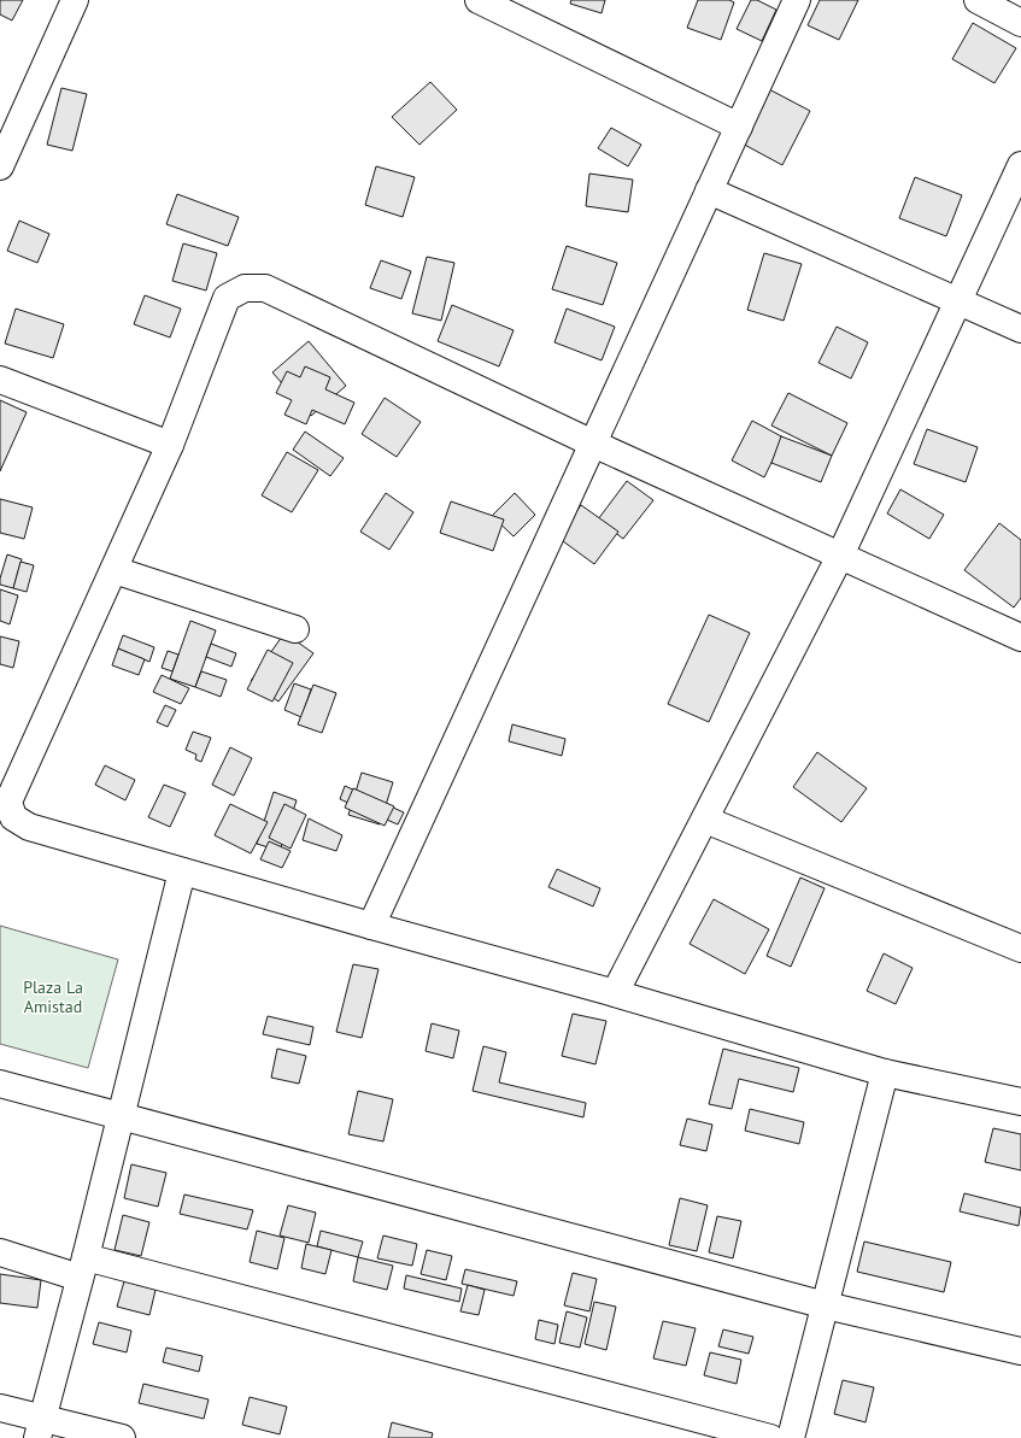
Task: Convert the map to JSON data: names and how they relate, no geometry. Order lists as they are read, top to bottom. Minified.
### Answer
{"parks":["Plaza La Amistad"]}
